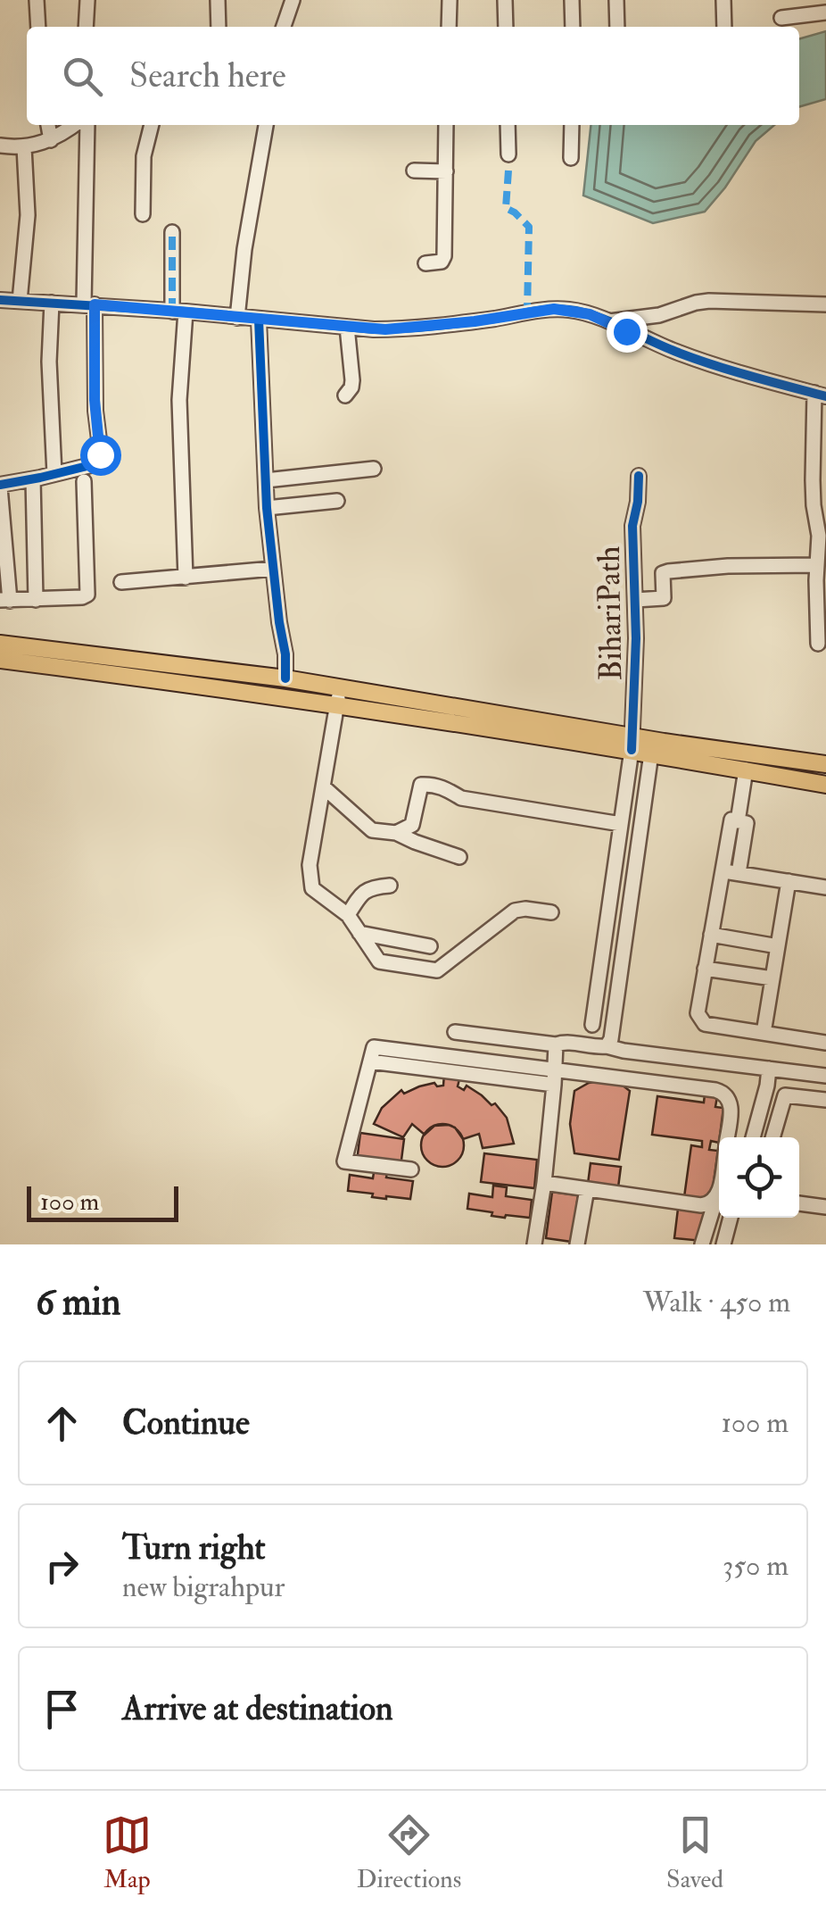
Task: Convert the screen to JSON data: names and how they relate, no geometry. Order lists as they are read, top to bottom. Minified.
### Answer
{"streets":{"street":["BihariPath"]},"scale_bar":"100 m","page":{"search":"Search here","scale":"100 m","heading":["6 min","Walk · 450 m"],"list":[["Continue","100 m"],["Turn right","new bigrahpur","350 m"],"Arrive at destination"],"nav":["Map","Directions","Saved"]}}
